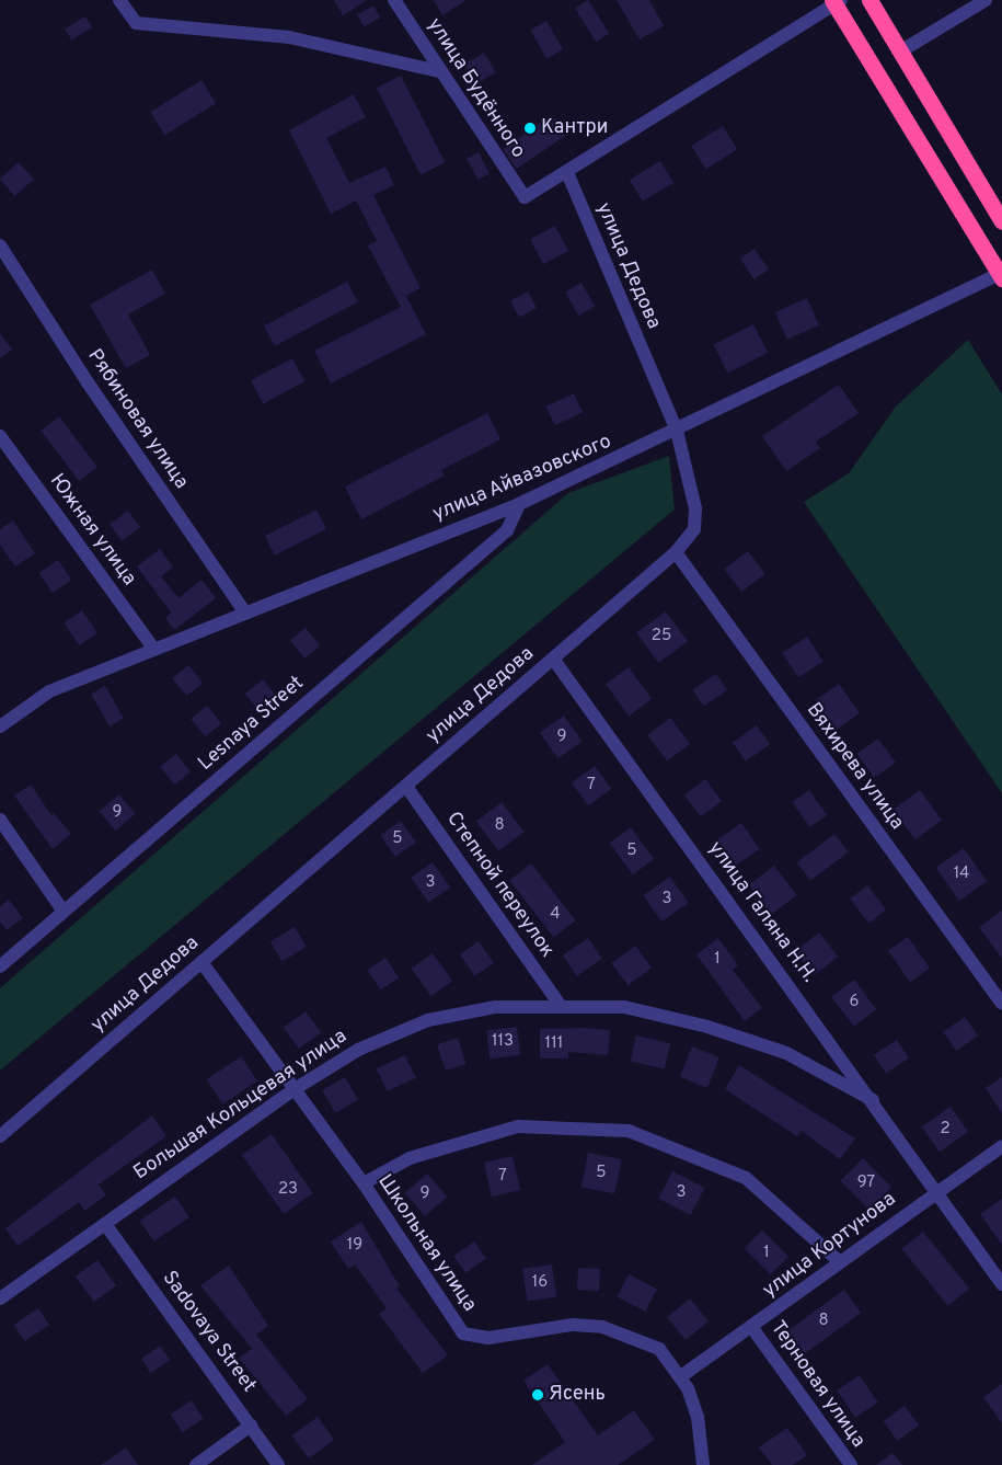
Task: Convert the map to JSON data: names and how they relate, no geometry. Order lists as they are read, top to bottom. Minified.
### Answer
{"streets":{"street":["улица Будённого","улица Дедова","Рябиновая улица","улица Айвазовского","Южная улица","Lesnaya Street","Вяхирева улица","Степной переулок","улица Галяна Н.Н.","Большая Кольцевая улица","Школьная улица","улица Кортунова","Sadovaya Street","Терновая улица"]},"crossings":[["улица Будённого","улица Дедова"],["улица Дедова","улица Айвазовского"],["улица Дедова","Вяхирева улица"],["улица Дедова","Степной переулок"],["улица Дедова","улица Галяна Н.Н."],["улица Дедова","Школьная улица"],["Рябиновая улица","улица Айвазовского"],["улица Айвазовского","Южная улица"],["улица Айвазовского","Lesnaya Street"],["Степной переулок","Большая Кольцевая улица"],["улица Галяна Н.Н.","Большая Кольцевая улица"],["улица Галяна Н.Н.","улица Кортунова"],["Большая Кольцевая улица","Школьная улица"],["Большая Кольцевая улица","Sadovaya Street"],["Школьная улица","улица Кортунова"],["улица Кортунова","Терновая улица"]],"places":["Кантри","Ясень"],"house_numbers":["25","9","7","9","8","5","5","14","3","3","4","1","6","113","111","2","5","7","97","23","3","9","19","1","16","8"]}
